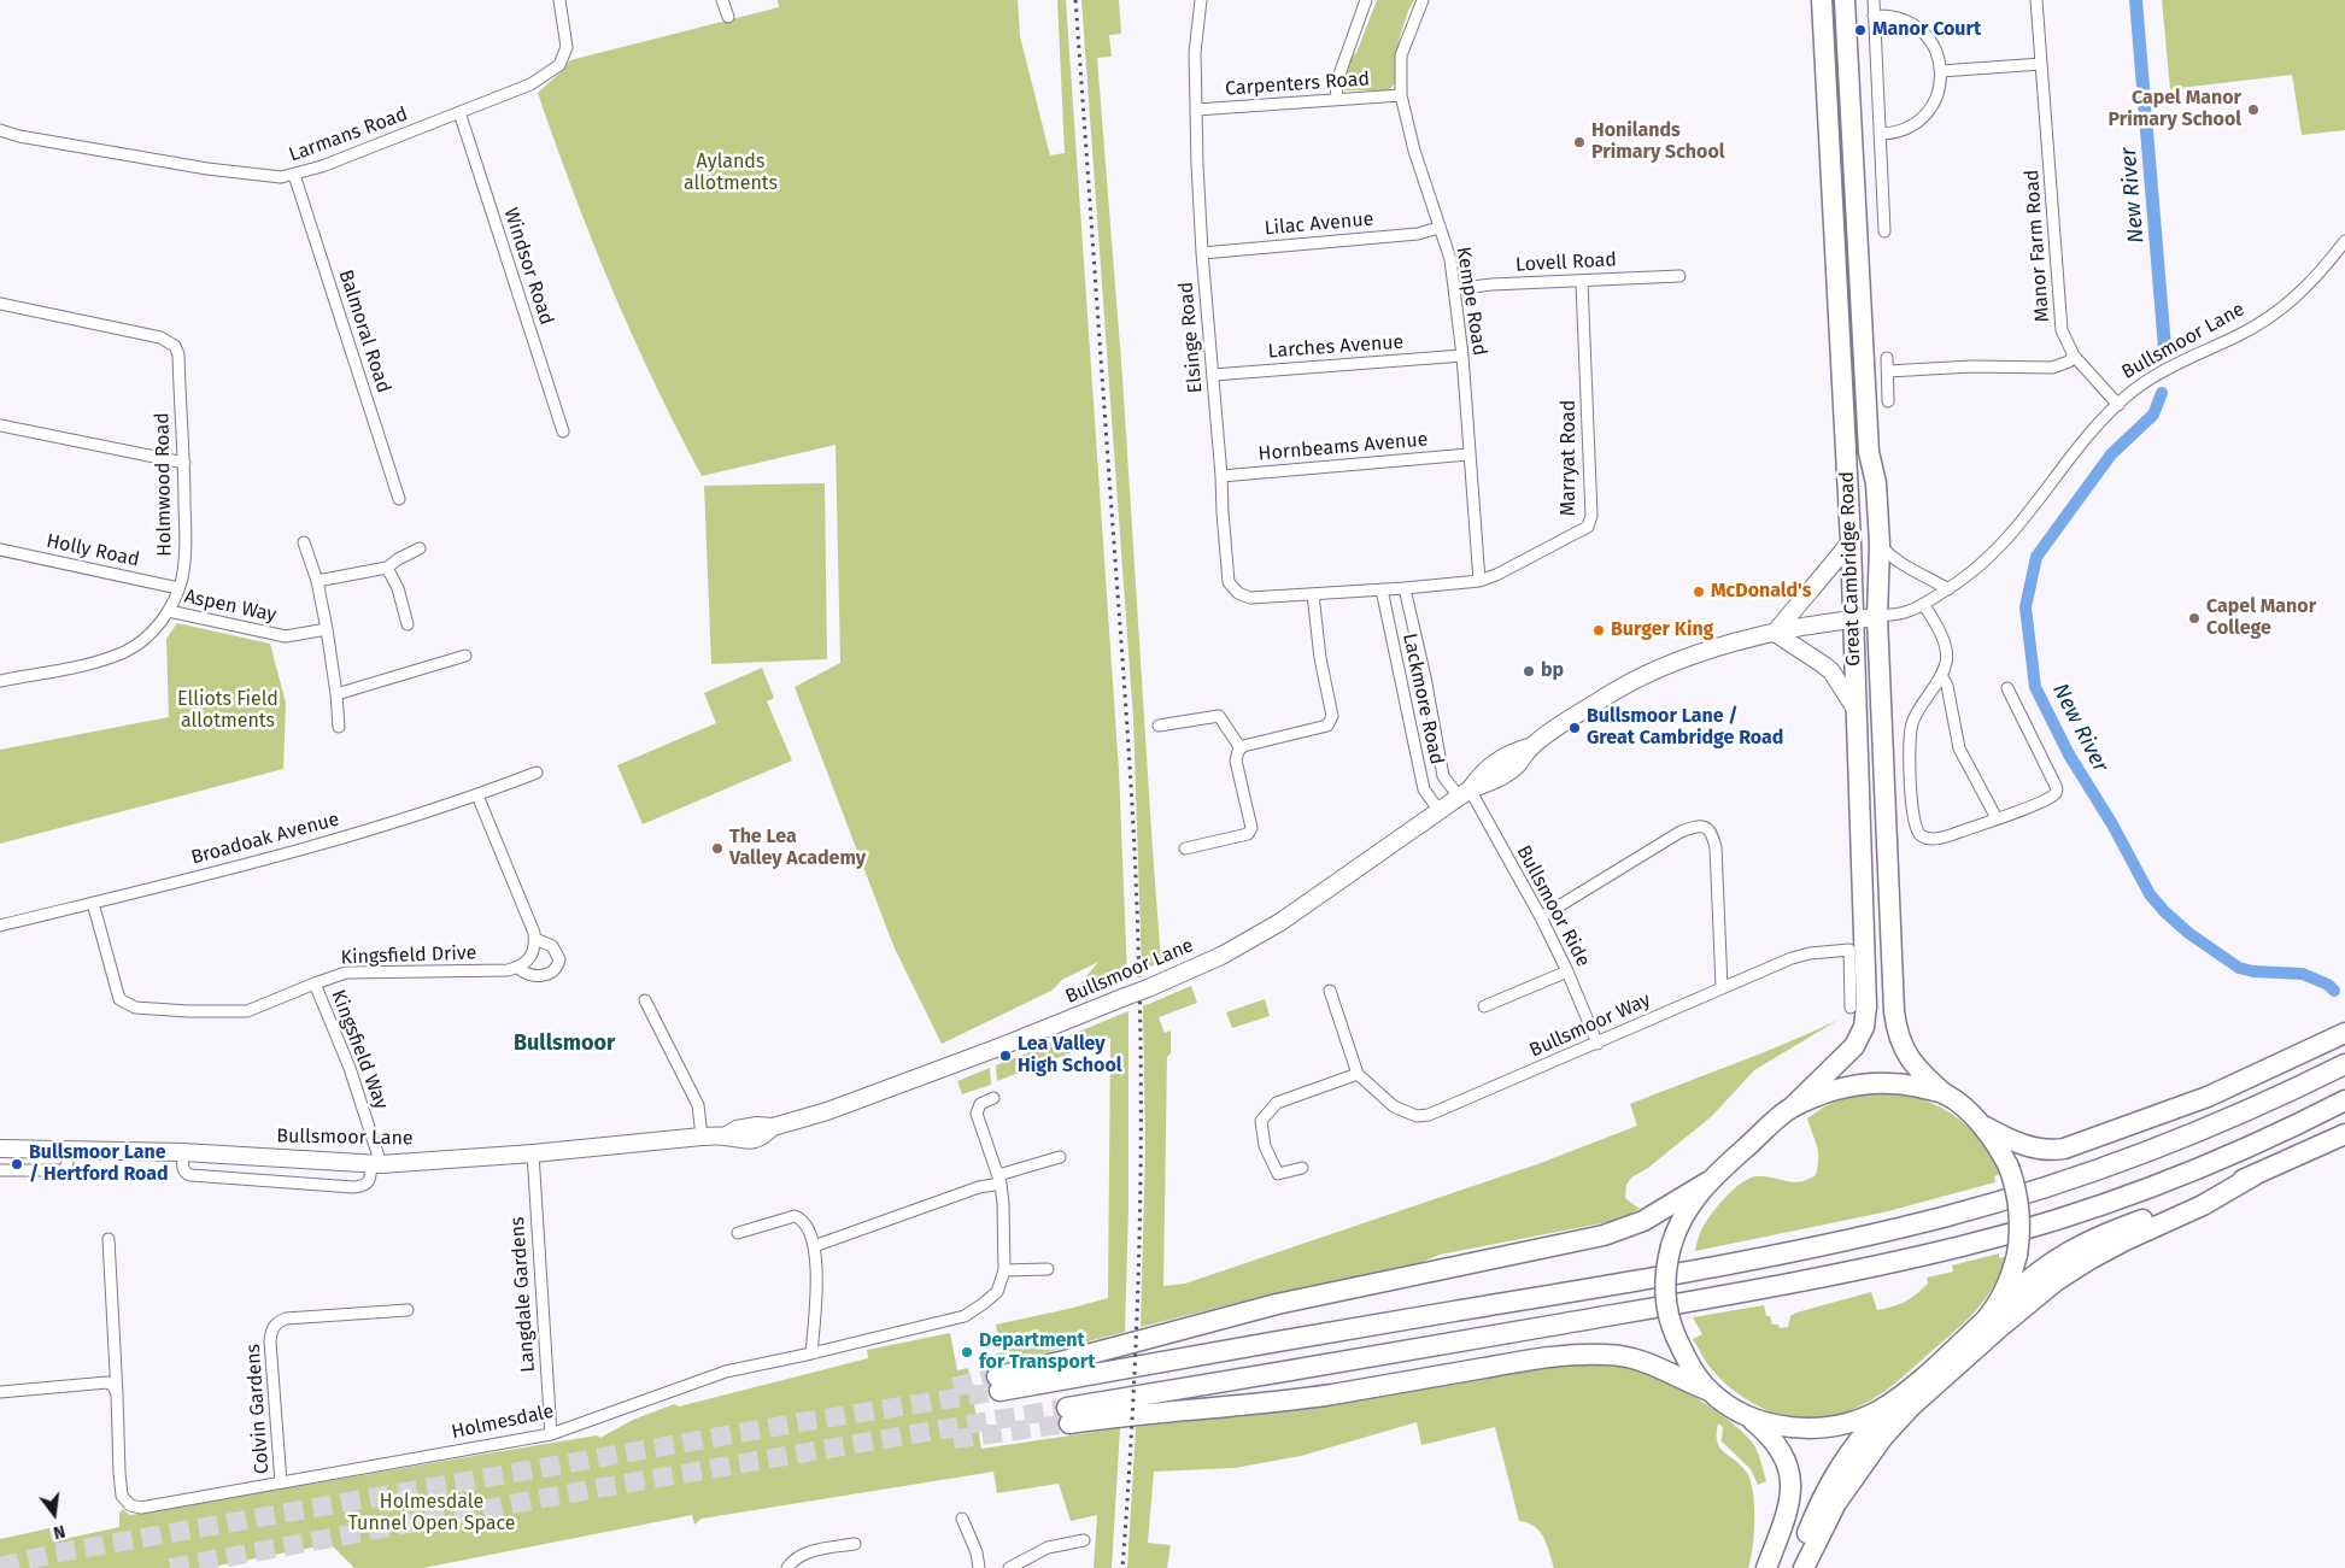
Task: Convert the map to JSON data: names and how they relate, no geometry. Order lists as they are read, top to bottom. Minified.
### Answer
{"streets":{"highway":["Great Cambridge Road"],"main road":["Bullsmoor Lane"],"street":["Carpenters Road","Larmans Road","Lilac Avenue","Manor Farm Road","Lovell Road","Windsor Road","Kempe Road","Balmoral Road","Elsinge Road","Larches Avenue","Hornbeams Avenue","Marryat Road","Holmwood Road","Holly Road","Aspen Way","Lackmore Road","Broadoak Avenue","Bullsmoor Ride","Kingsfield Drive","Bullsmoor Way","Kingsfield Way","Langdale Gardens","Colvin Gardens","Holmesdale"]},"crossings":[["Carpenters Road","Kempe Road"],["Carpenters Road","Elsinge Road"],["Larmans Road","Windsor Road"],["Larmans Road","Balmoral Road"],["Lilac Avenue","Kempe Road"],["Lilac Avenue","Elsinge Road"],["Manor Farm Road","Bullsmoor Lane"],["Lovell Road","Kempe Road"],["Lovell Road","Marryat Road"],["Kempe Road","Larches Avenue"],["Kempe Road","Hornbeams Avenue"],["Kempe Road","Marryat Road"],["Elsinge Road","Larches Avenue"],["Elsinge Road","Hornbeams Avenue"],["Elsinge Road","Marryat Road"],["Bullsmoor Lane","Great Cambridge Road"],["Bullsmoor Lane","Lackmore Road"],["Bullsmoor Lane","Bullsmoor Ride"],["Bullsmoor Lane","Kingsfield Way"],["Bullsmoor Lane","Langdale Gardens"],["Marryat Road","Lackmore Road"],["Holmwood Road","Holly Road"],["Holmwood Road","Aspen Way"],["Lackmore Road","Bullsmoor Ride"],["Broadoak Avenue","Kingsfield Drive"],["Bullsmoor Ride","Bullsmoor Way"],["Kingsfield Drive","Kingsfield Way"],["Langdale Gardens","Holmesdale"],["Colvin Gardens","Holmesdale"]],"districts":["Bullsmoor"],"water":["New River"],"parks":["Aylands allotments","Elliots Field allotments","Holmesdale Tunnel Open Space"],"places":["Manor Court","Capel Manor Primary School","Honilands Primary School","McDonald's","Capel Manor College","Burger King","bp","Bullsmoor Lane / Great Cambridge Road","The Lea Valley Academy","Lea Valley High School","Bullsmoor Lane / Hertford Road","Department for Transport"],"north":"bottom"}
